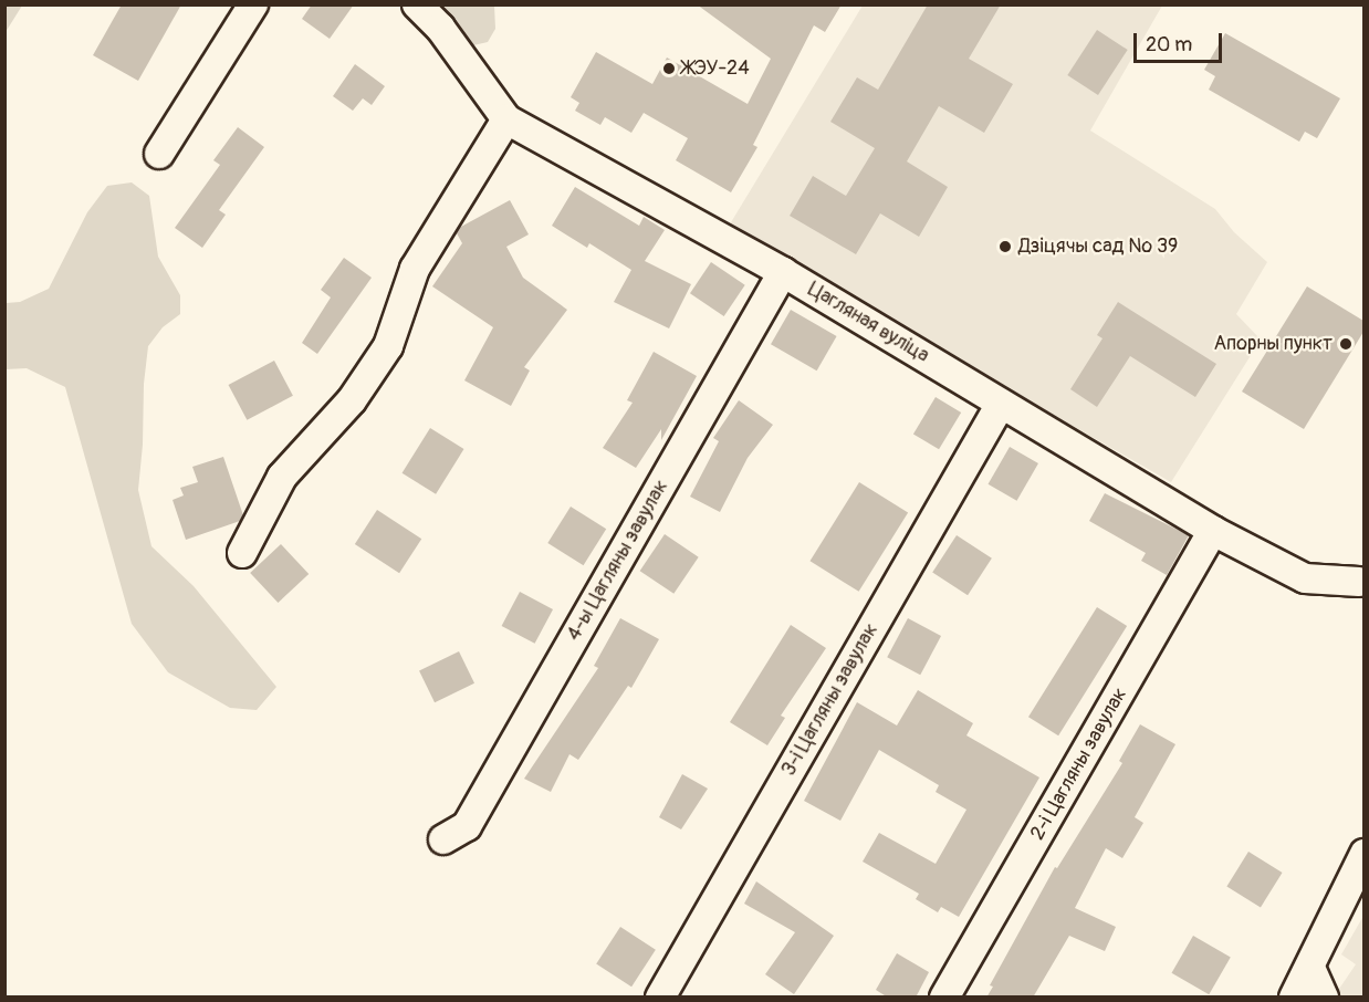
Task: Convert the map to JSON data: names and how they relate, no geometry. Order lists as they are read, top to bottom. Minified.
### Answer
{"streets":{"street":["Цагляная вуліца","4-ы Цагляны завулак","3-і Цагляны завулак","2-і Цагляны завулак"]},"crossings":[["Цагляная вуліца","4-ы Цагляны завулак"],["Цагляная вуліца","3-і Цагляны завулак"],["Цагляная вуліца","2-і Цагляны завулак"]],"places":["ЖЭУ-24","Дзіцячы сад № 39","Апорны пункт"],"scale_bar":"20 m"}
